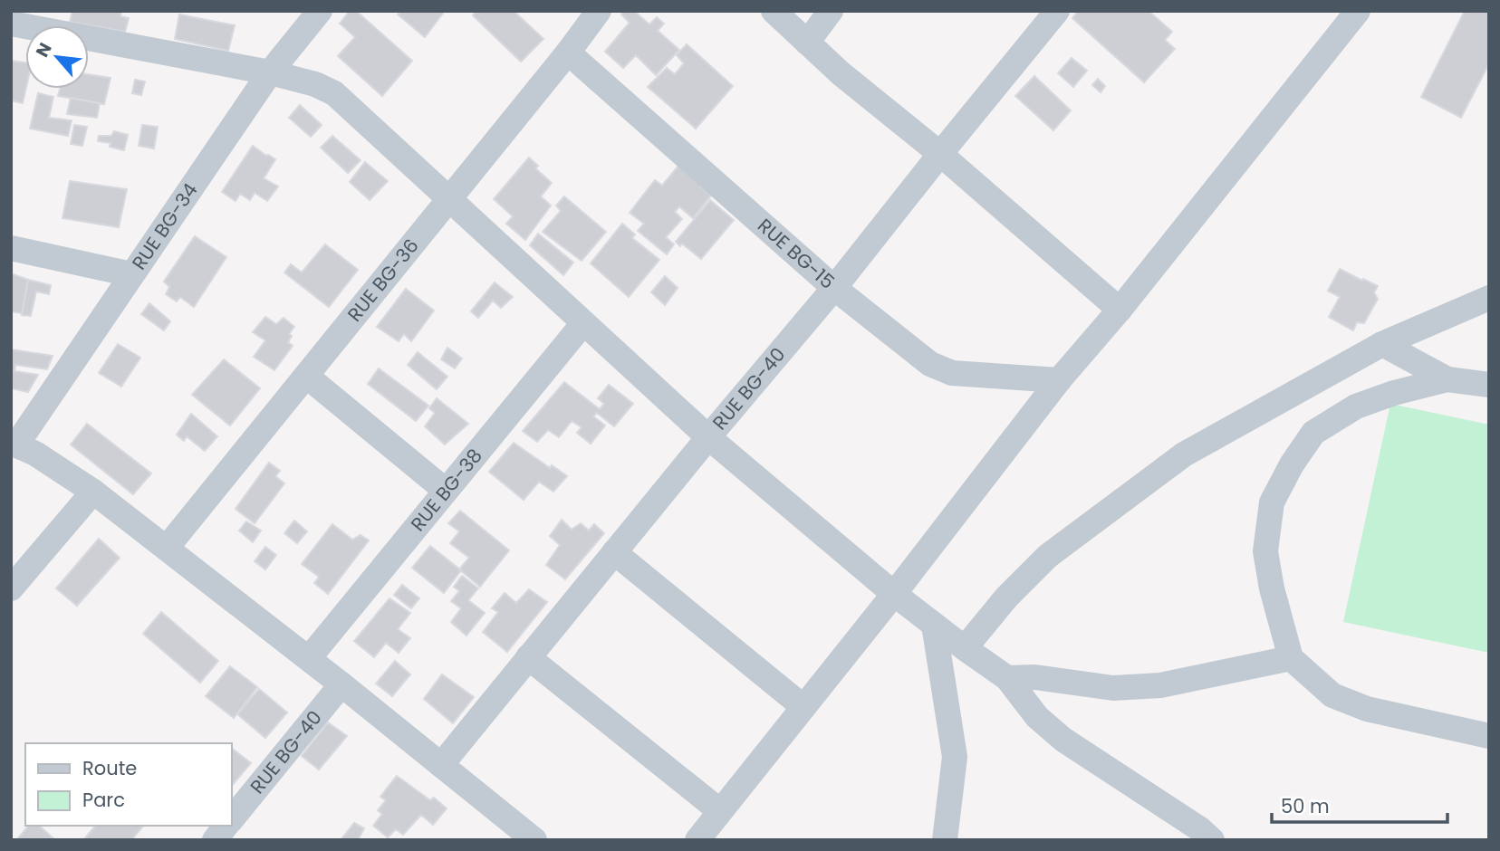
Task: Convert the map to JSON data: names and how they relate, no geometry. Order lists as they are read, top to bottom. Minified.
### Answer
{"streets":{"street":["RUE BG-34","RUE BG-15","RUE BG-36","RUE BG-40","RUE BG-38"]},"crossings":[["RUE BG-15","RUE BG-36"],["RUE BG-15","RUE BG-40"]],"legend":["Route","Parc"],"scale_bar":"50 m","north":"top left"}
